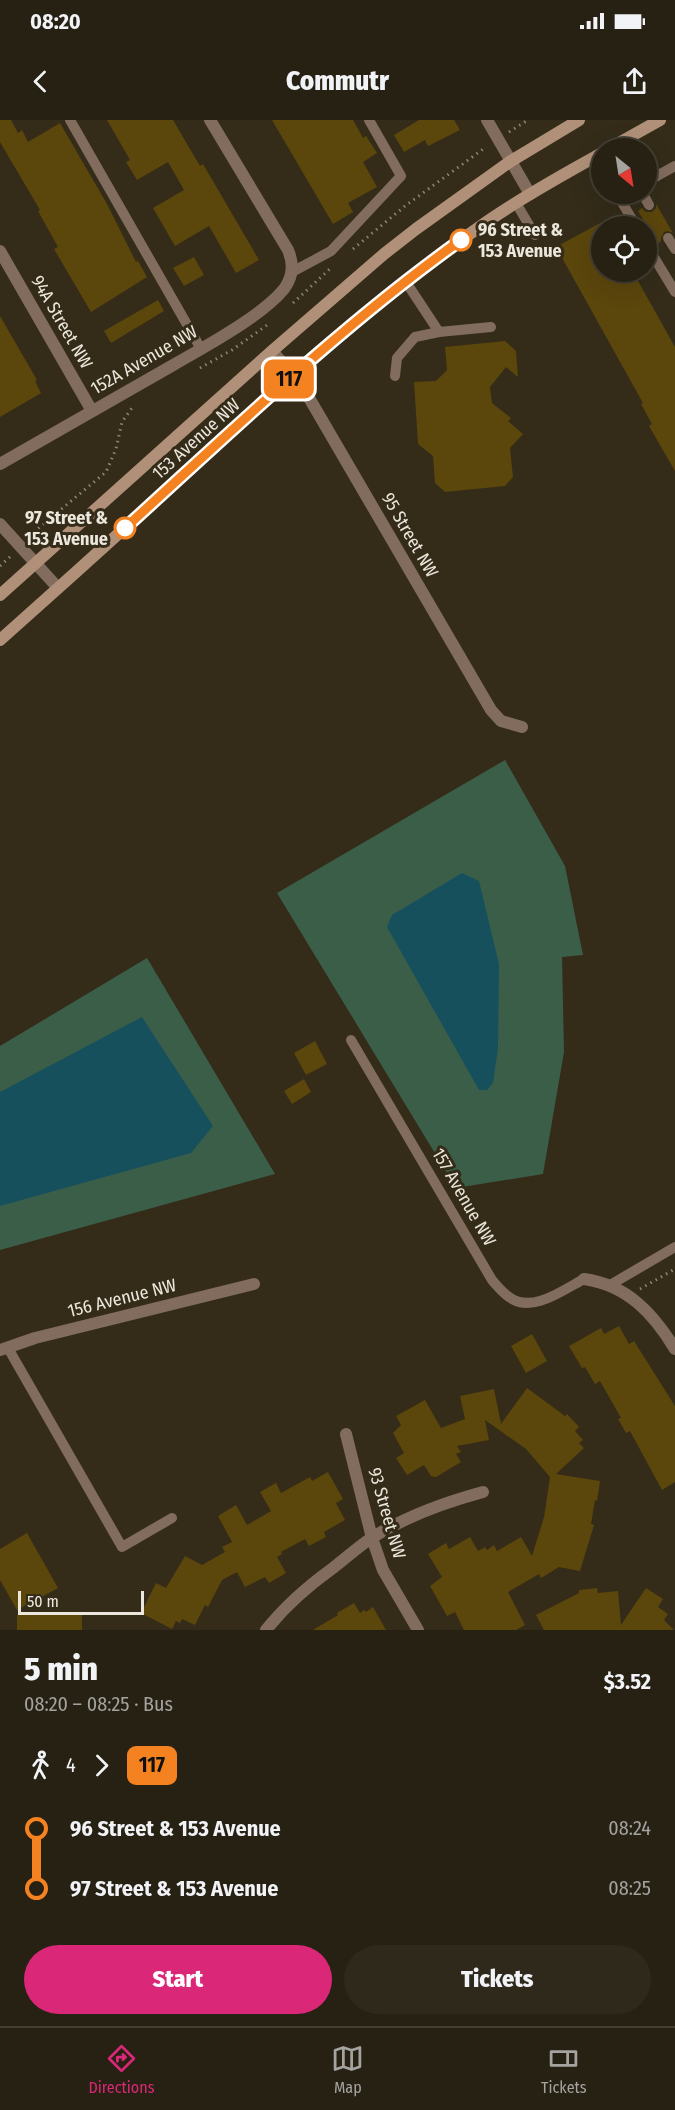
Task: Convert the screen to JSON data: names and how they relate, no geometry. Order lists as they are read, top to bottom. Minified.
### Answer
{"streets":{"main road":["153 Avenue NW"],"street":["94A Street NW","152A Avenue NW","95 Street NW","156 Avenue NW","93 Street NW"],"lane":["157 Avenue NW"]},"crossings":[["94A Street NW","152A Avenue NW"],["153 Avenue NW","95 Street NW"]],"places":["96 Street & 153 Avenue","97 Street & 153 Avenue"],"lines":["bus line 117"],"scale_bar":"50 m","north":"bottom right","page":{"status":"08:20","header":"Commutr","on_map":"117","scale":"50 m","heading":["5 min","08:20 – 08:25 · Bus","$3.52"],"legs":["4","117"],"list":[{"name":"96 Street & 153 Avenue","value":"08:24"},{"name":"97 Street & 153 Avenue","value":"08:25"}],"buttons":["Start","Tickets"],"tabs":["Directions","Map","Tickets"]}}
